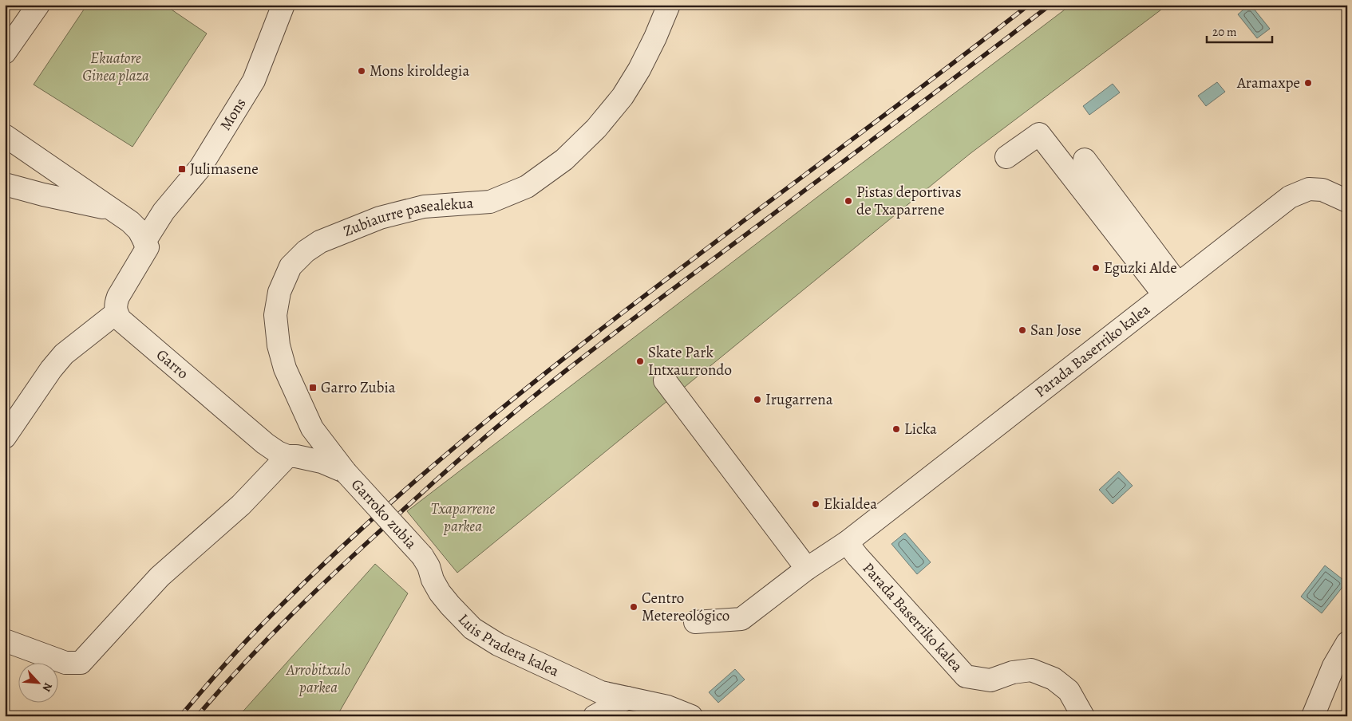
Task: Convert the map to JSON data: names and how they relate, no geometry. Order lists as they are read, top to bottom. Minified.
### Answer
{"streets":{"street":["Mons","Zubiaurre pasealekua","Parada Baserriko kalea","Garro","Garroko zubia","Luis Pradera kalea"]},"crossings":[["Zubiaurre pasealekua","Garro"],["Zubiaurre pasealekua","Garroko zubia"],["Garro","Garroko zubia"],["Garroko zubia","Luis Pradera kalea"]],"parks":["Ekuatore Ginea plaza","Txaparrene parkea","Arrobitxulo parkea"],"places":{"other":["Mons kiroldegia","Aramaxpe","Pistas deportivas de Txaparrene","Eguzki Alde","San Jose","Skate Park Intxaurrondo","Irugarrena","Licka","Ekialdea","Centro Metereológico"],"transit":["Julimasene","Garro Zubia"]},"scale_bar":"20 m","north":"bottom right"}
